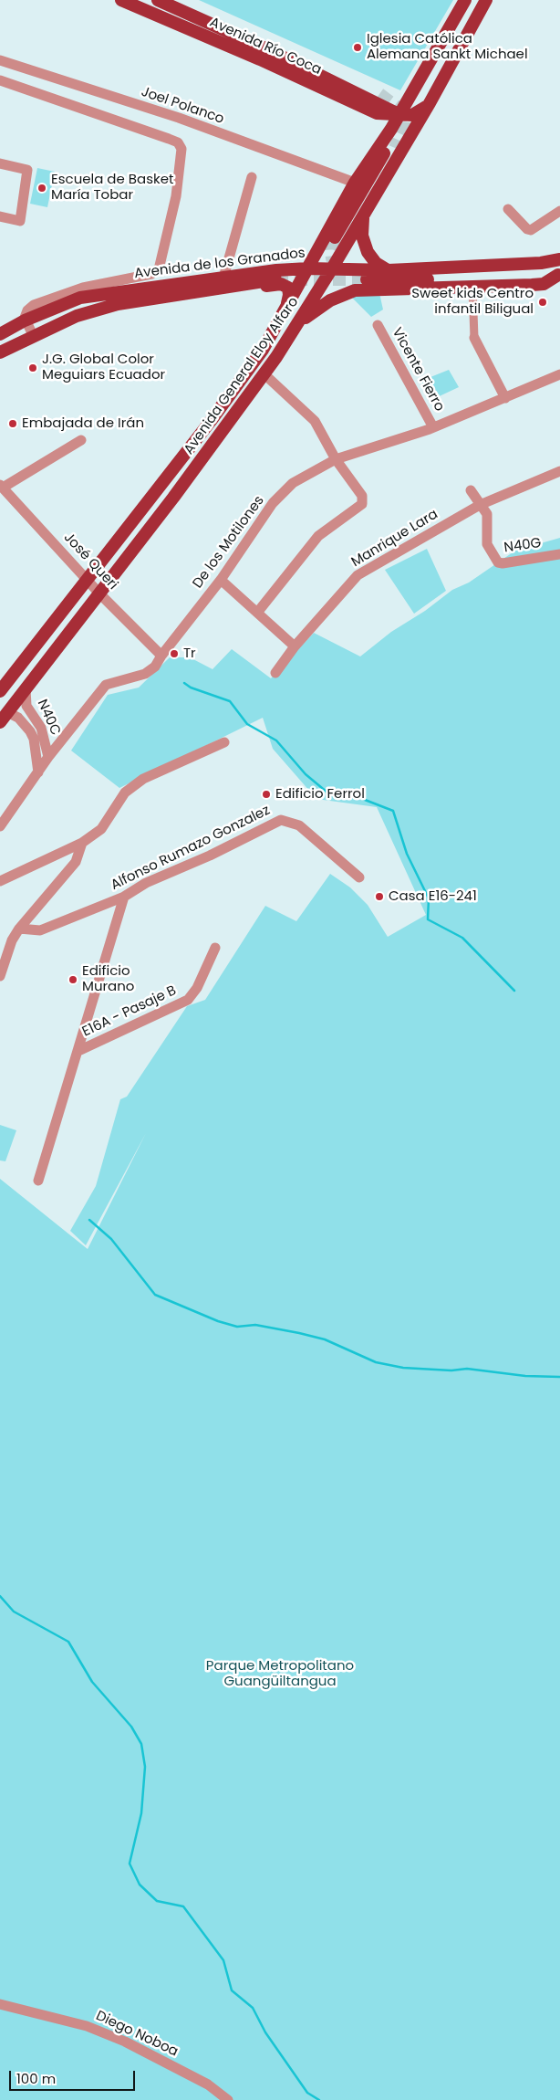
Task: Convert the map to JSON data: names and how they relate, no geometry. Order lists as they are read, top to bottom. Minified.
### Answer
{"streets":{"main road":["Avenida Río Coca","Avenida de los Granados","Avenida General Eloy Alfaro"],"street":["Joel Polanco","Vicente Fierro","Manrique Lara","De los Motilones","N40G","José Queri","N40C","Alfonso Rumazo Gonzalez","E16A - Pasaje B","Diego Noboa"]},"crossings":[["Avenida Río Coca","Avenida General Eloy Alfaro"],["Joel Polanco","Avenida General Eloy Alfaro"],["Avenida de los Granados","Avenida General Eloy Alfaro"],["Vicente Fierro","De los Motilones"],["Avenida General Eloy Alfaro","José Queri"],["Avenida General Eloy Alfaro","N40C"],["Manrique Lara","N40G"],["De los Motilones","José Queri"],["De los Motilones","N40C"]],"parks":["Parque Metropolitano Guangüiltangua"],"places":["Iglesia Católica Alemana Sankt Michael","Escuela de Basket María Tobar","Sweet kids Centro infantil Biligual","J.G. Global Color Meguiars Ecuador","Embajada de Irán","Tr","Edificio Ferrol","Casa E16-241","Edificio Murano"],"scale_bar":"100 m"}
